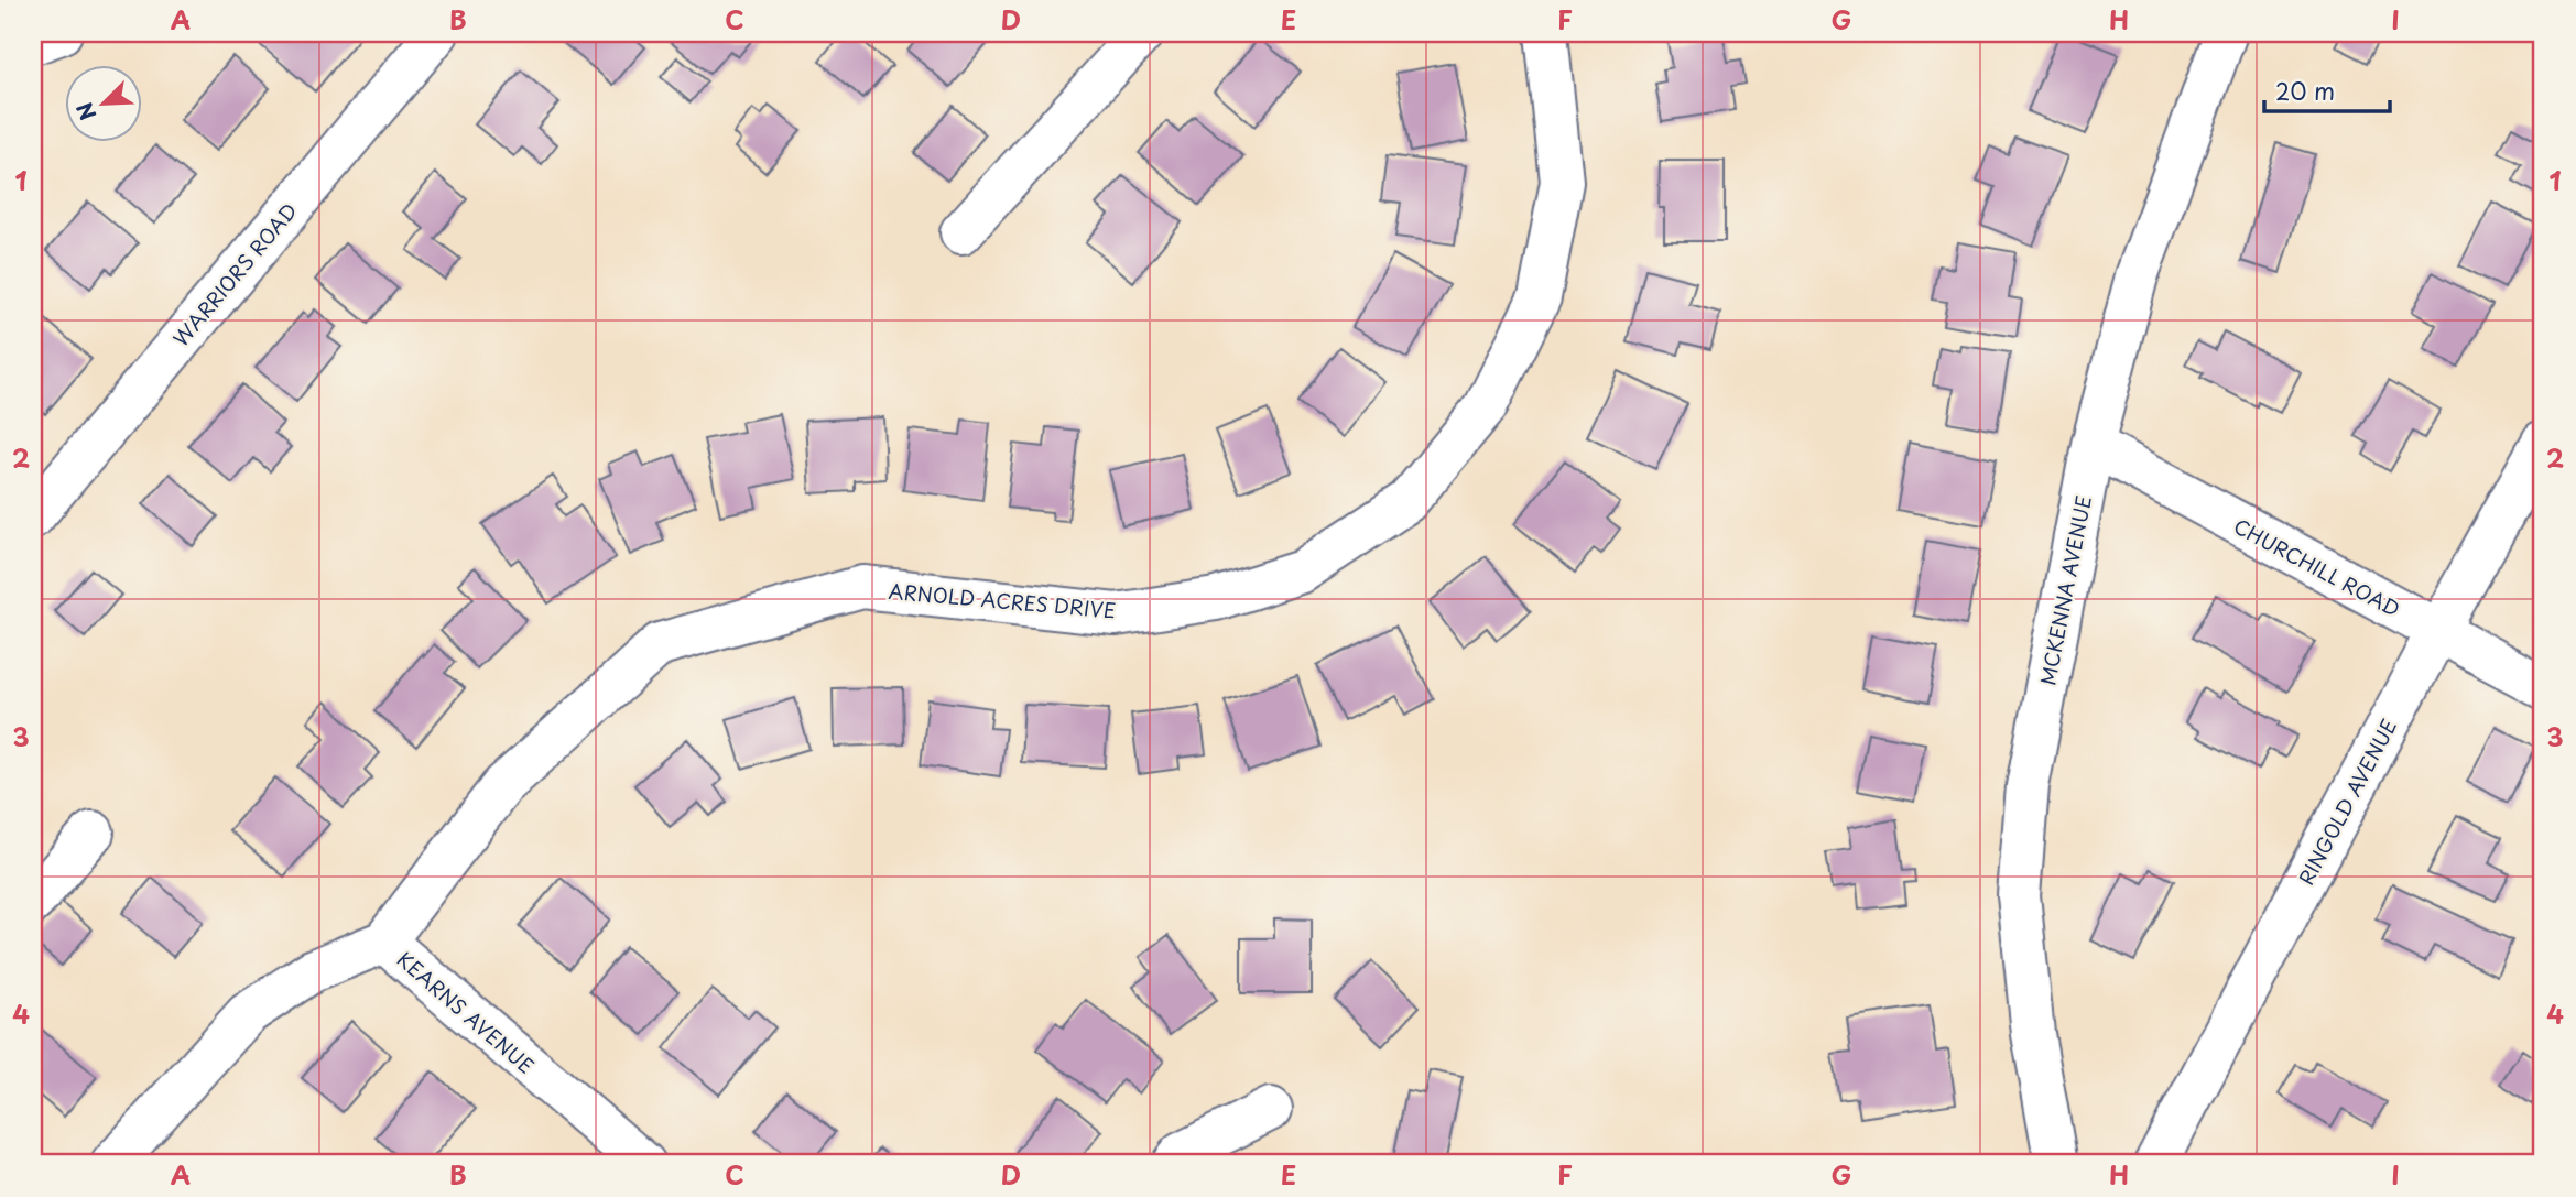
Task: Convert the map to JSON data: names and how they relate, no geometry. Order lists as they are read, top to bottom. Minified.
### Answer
{"streets":{"street":["WARRIORS ROAD","CHURCHILL ROAD","MCKENNA AVENUE","ARNOLD ACRES DRIVE","RINGOLD AVENUE","KEARNS AVENUE"]},"crossings":[["CHURCHILL ROAD","MCKENNA AVENUE"],["CHURCHILL ROAD","RINGOLD AVENUE"],["ARNOLD ACRES DRIVE","KEARNS AVENUE"]],"scale_bar":"20 m","north":"bottom left","grid":{"columns":["A","B","C","D","E","F","G","H","I"],"rows":["1","2","3","4"]}}
